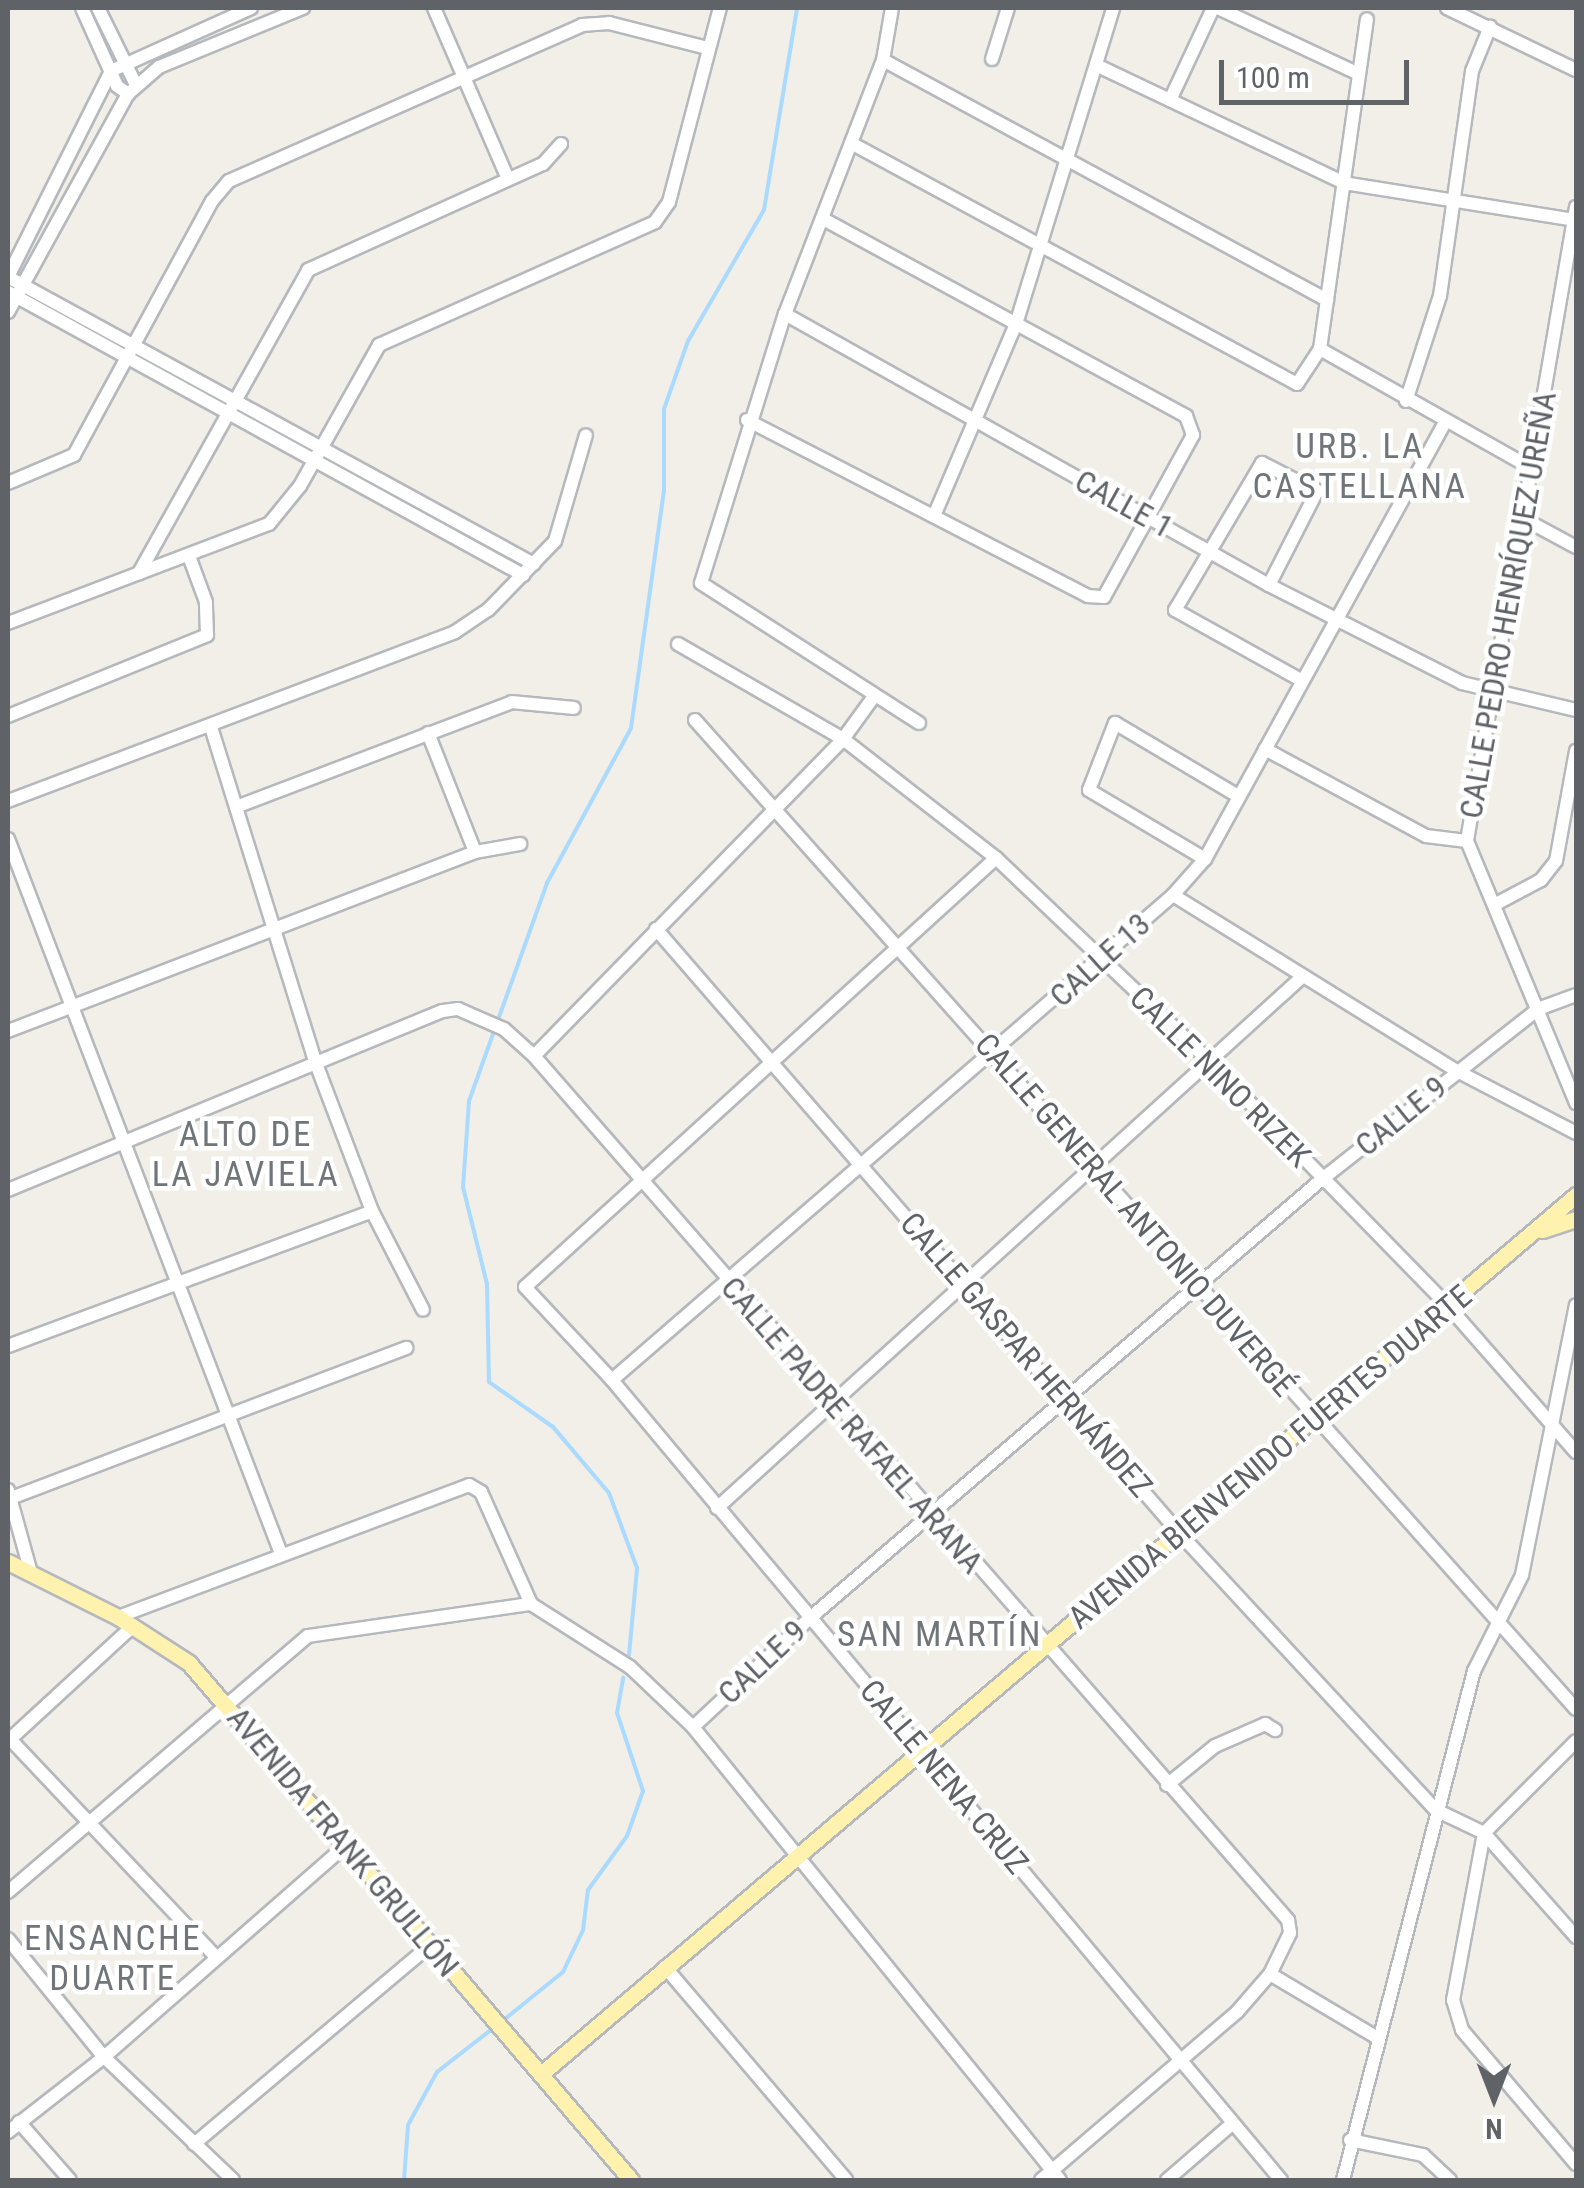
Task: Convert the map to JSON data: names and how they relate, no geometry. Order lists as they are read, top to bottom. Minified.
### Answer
{"streets":{"main road":["AVENIDA BIENVENIDO FUERTES DUARTE","AVENIDA FRANK GRULLÓN"],"street":["CALLE 1","CALLE PEDRO HENRÍQUEZ UREÑA","CALLE 13","CALLE NINO RIZEK","CALLE 9","CALLE GENERAL ANTONIO DUVERGÉ","CALLE GASPAR HERNÁNDEZ","CALLE PADRE RAFAEL ARANA","CALLE NENA CRUZ"]},"crossings":[["CALLE 1","CALLE PEDRO HENRÍQUEZ UREÑA"],["CALLE 1","CALLE 13"],["CALLE PEDRO HENRÍQUEZ UREÑA","CALLE 9"],["CALLE 13","CALLE NINO RIZEK"],["CALLE 13","CALLE GENERAL ANTONIO DUVERGÉ"],["CALLE 13","CALLE GASPAR HERNÁNDEZ"],["CALLE 13","CALLE PADRE RAFAEL ARANA"],["CALLE 13","CALLE NENA CRUZ"],["CALLE NINO RIZEK","CALLE 9"],["CALLE NINO RIZEK","AVENIDA BIENVENIDO FUERTES DUARTE"],["CALLE 9","CALLE GENERAL ANTONIO DUVERGÉ"],["CALLE 9","CALLE GASPAR HERNÁNDEZ"],["CALLE 9","CALLE PADRE RAFAEL ARANA"],["CALLE 9","CALLE NENA CRUZ"],["CALLE GENERAL ANTONIO DUVERGÉ","AVENIDA BIENVENIDO FUERTES DUARTE"],["CALLE GASPAR HERNÁNDEZ","AVENIDA BIENVENIDO FUERTES DUARTE"],["CALLE PADRE RAFAEL ARANA","AVENIDA BIENVENIDO FUERTES DUARTE"],["CALLE PADRE RAFAEL ARANA","CALLE NENA CRUZ"],["AVENIDA BIENVENIDO FUERTES DUARTE","CALLE NENA CRUZ"],["AVENIDA BIENVENIDO FUERTES DUARTE","AVENIDA FRANK GRULLÓN"]],"districts":["URB. LA CASTELLANA","ALTO DE LA JAVIELA","SAN MARTÍN","ENSANCHE DUARTE"],"scale_bar":"100 m","north":"bottom"}
